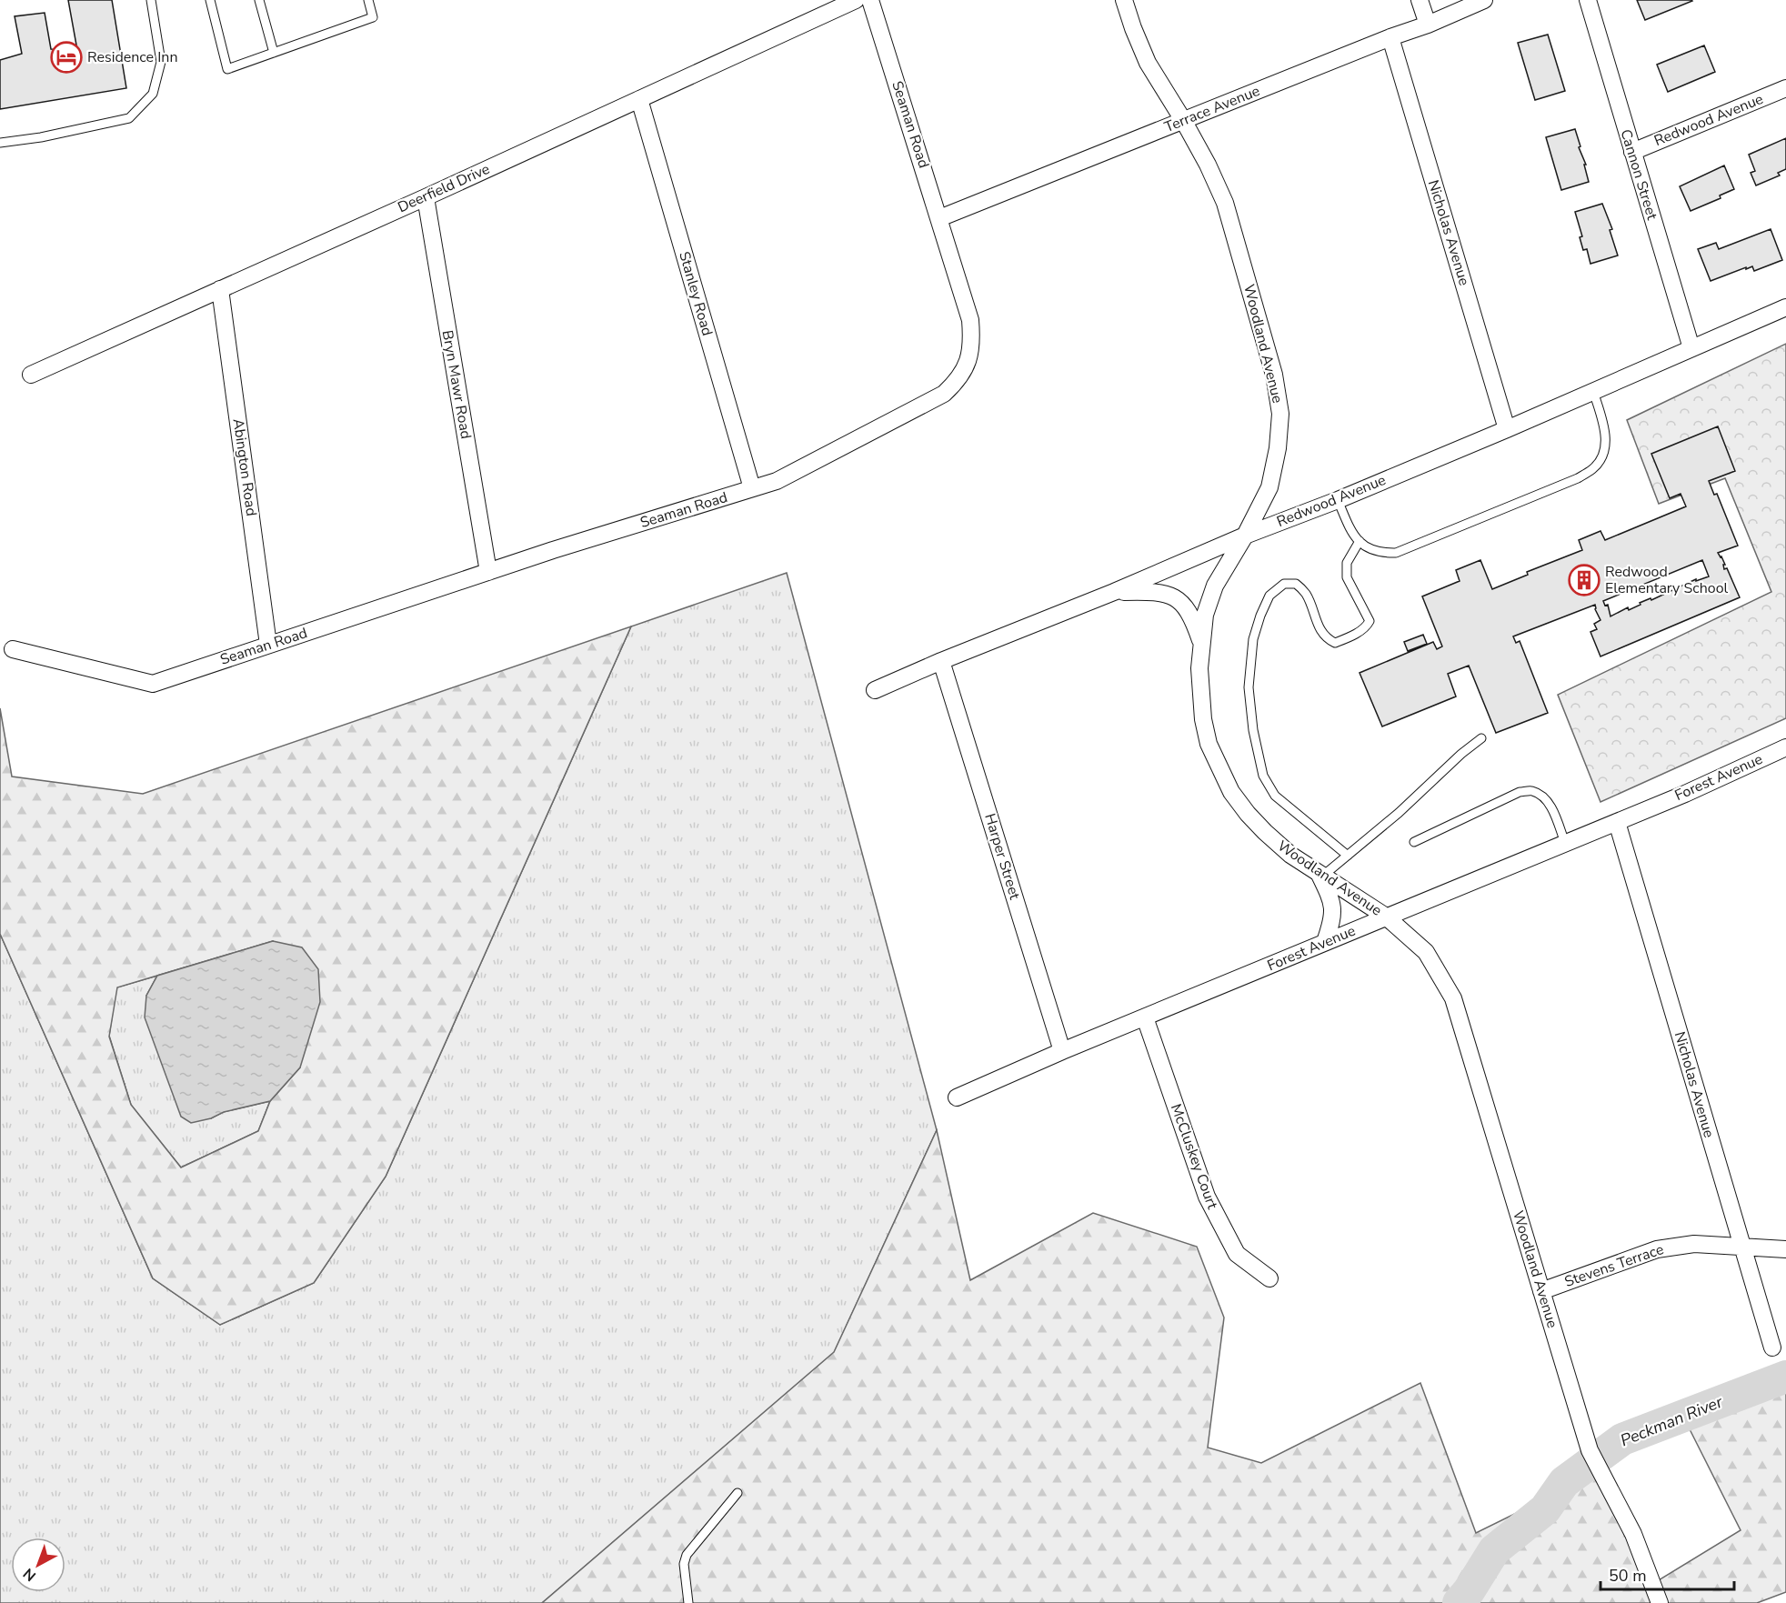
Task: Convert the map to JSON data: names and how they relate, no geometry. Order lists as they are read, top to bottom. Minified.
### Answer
{"streets":{"street":["Terrace Avenue","Redwood Avenue","Seaman Road","Cannon Street","Deerfield Drive","Nicholas Avenue","Stanley Road","Woodland Avenue","Bryn Mawr Road","Abington Road","Forest Avenue","Harper Street","McCluskey Court","Stevens Terrace"]},"crossings":[["Terrace Avenue","Seaman Road"],["Terrace Avenue","Nicholas Avenue"],["Terrace Avenue","Woodland Avenue"],["Redwood Avenue","Cannon Street"],["Redwood Avenue","Nicholas Avenue"],["Redwood Avenue","Woodland Avenue"],["Redwood Avenue","Harper Street"],["Seaman Road","Stanley Road"],["Seaman Road","Bryn Mawr Road"],["Seaman Road","Abington Road"],["Deerfield Drive","Stanley Road"],["Deerfield Drive","Bryn Mawr Road"],["Deerfield Drive","Abington Road"],["Nicholas Avenue","Forest Avenue"],["Nicholas Avenue","Stevens Terrace"],["Woodland Avenue","Forest Avenue"],["Woodland Avenue","Stevens Terrace"],["Forest Avenue","Harper Street"],["Forest Avenue","McCluskey Court"]],"water":["Peckman River"],"places":{"hotel":["Residence Inn"],"building":["Redwood Elementary School"]},"scale_bar":"50 m","north":"bottom left"}
